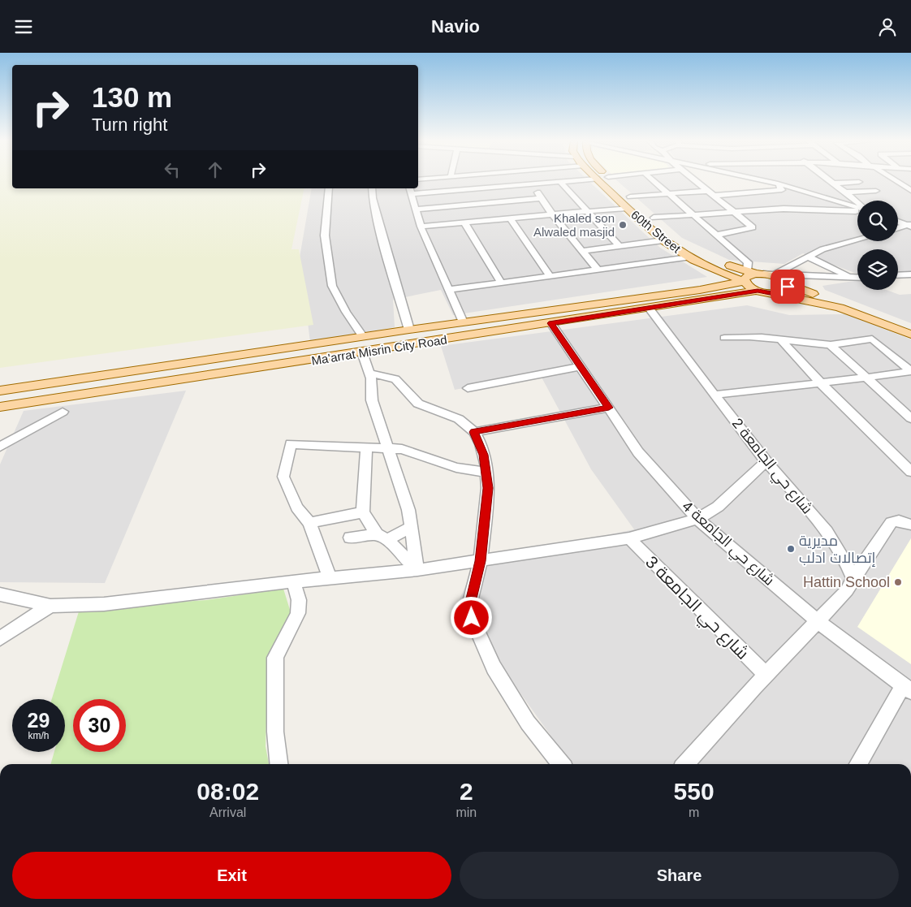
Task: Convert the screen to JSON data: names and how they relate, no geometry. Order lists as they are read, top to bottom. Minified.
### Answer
{"streets":{"main road":["60th Street","Ma'arrat Misrin City Road"],"street":["شارع حي الجامعة 2","شارع حي الجامعة 4","شارع حي الجامعة 3"]},"crossings":[["60th Street","Ma'arrat Misrin City Road"],["Ma'arrat Misrin City Road","شارع حي الجامعة 2"],["Ma'arrat Misrin City Road","شارع حي الجامعة 4"]],"places":["Khaled son Alwaled masjid","مديرية إتصالات ادلب","Hattin School"],"page":{"header":"Navio","turn":["130 m","Turn right"],"speed":"29 km/h","limit":"30","eta":["08:02","Arrival","2","min","550","m"],"buttons":["Exit","Share"]}}
